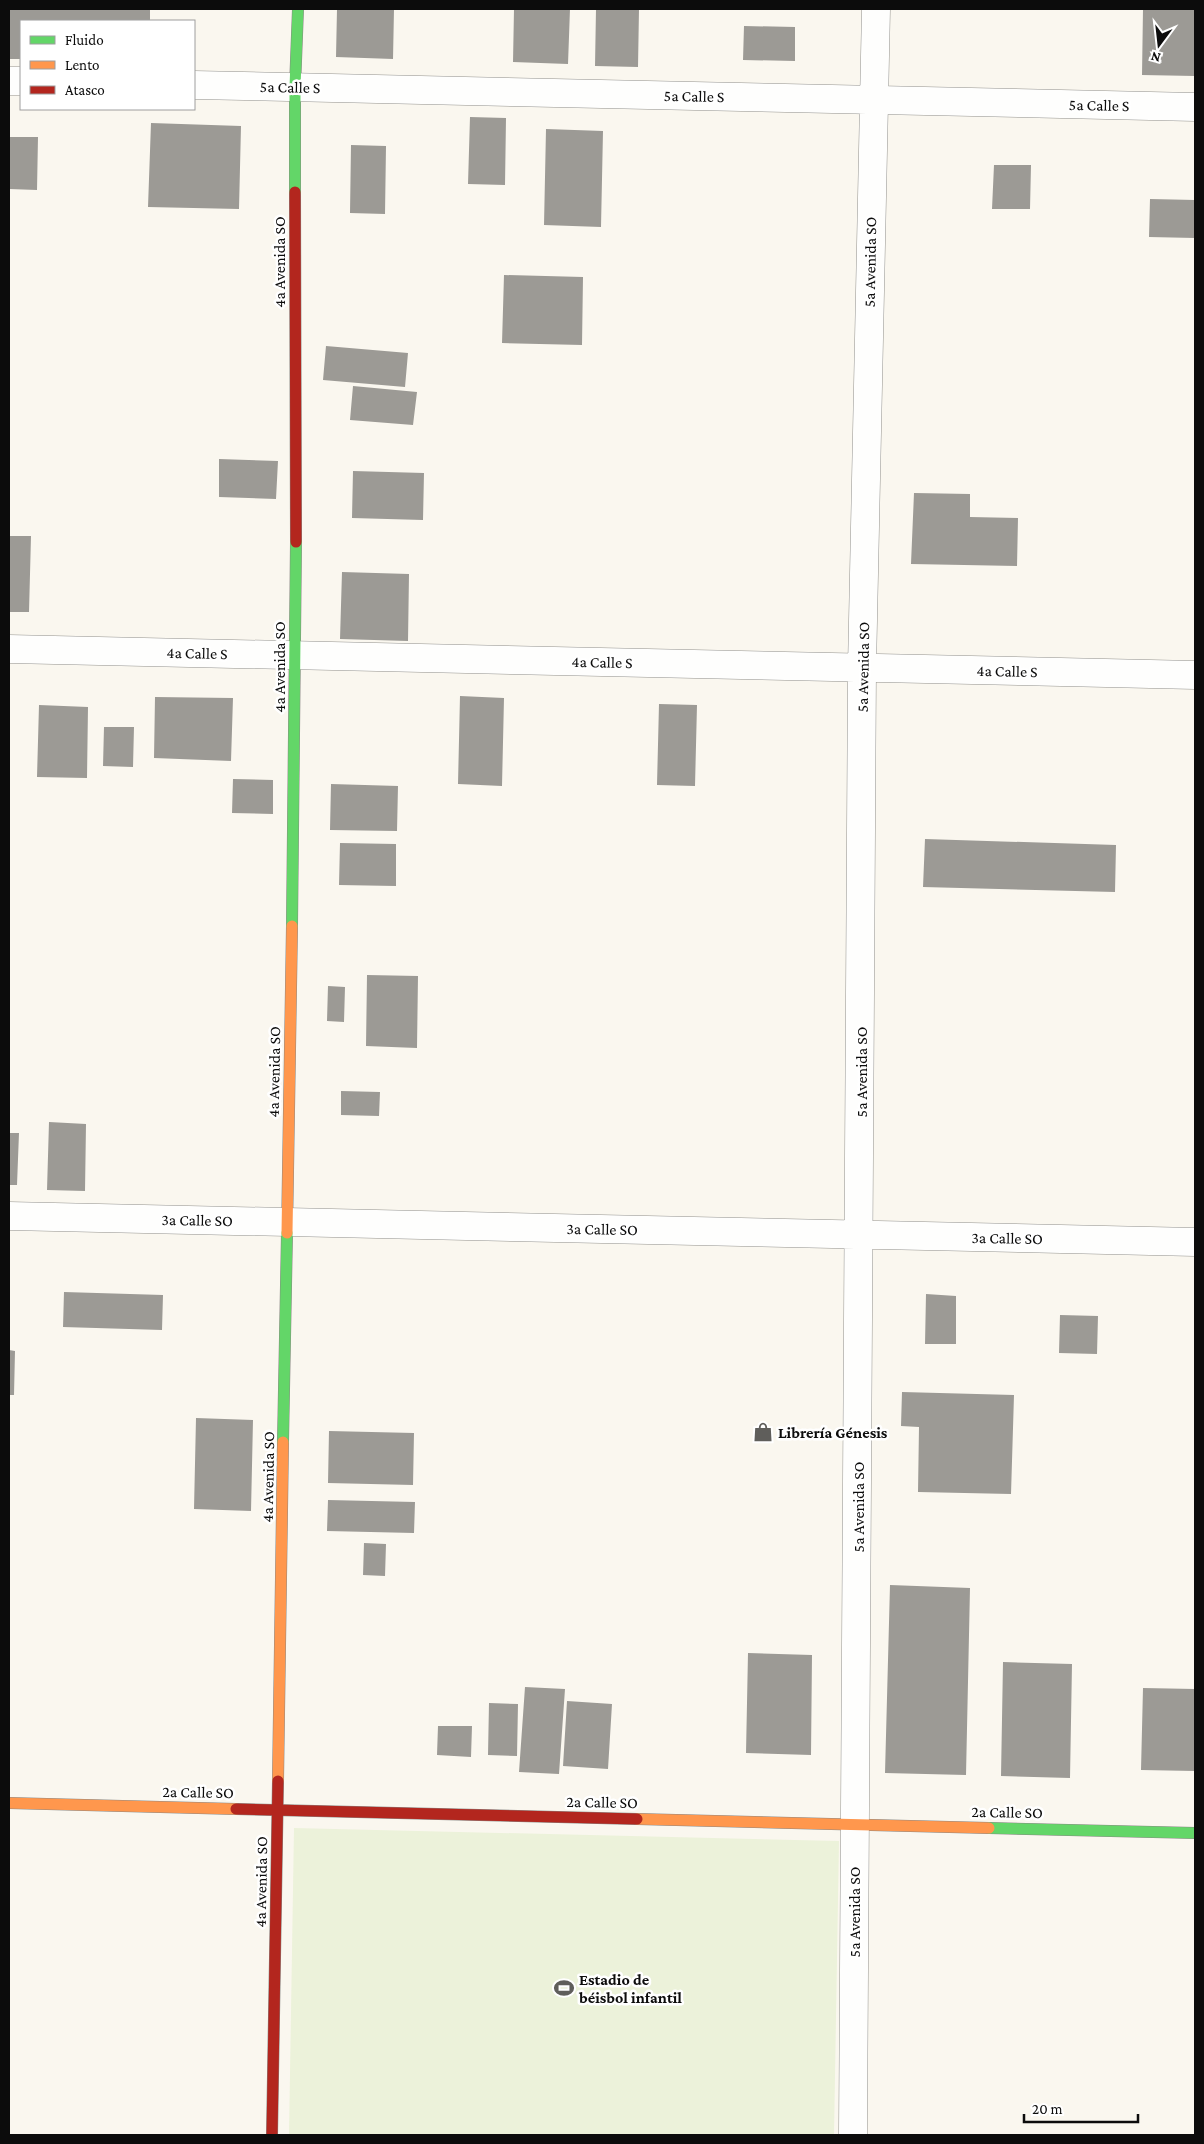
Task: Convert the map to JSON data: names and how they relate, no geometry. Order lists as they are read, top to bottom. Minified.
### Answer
{"streets":{"street":["5a Calle S","4a Avenida SO","5a Avenida SO","4a Calle S","3a Calle SO","2a Calle SO"]},"crossings":[["5a Calle S","4a Avenida SO"],["5a Calle S","5a Avenida SO"],["4a Avenida SO","4a Calle S"],["4a Avenida SO","3a Calle SO"],["4a Avenida SO","2a Calle SO"],["5a Avenida SO","4a Calle S"],["5a Avenida SO","3a Calle SO"],["5a Avenida SO","2a Calle SO"]],"places":{"shop":["Librería Génesis"],"sports":["Estadio de béisbol infantil"]},"legend":["Fluido","Lento","Atasco"],"scale_bar":"20 m","north":"bottom"}
